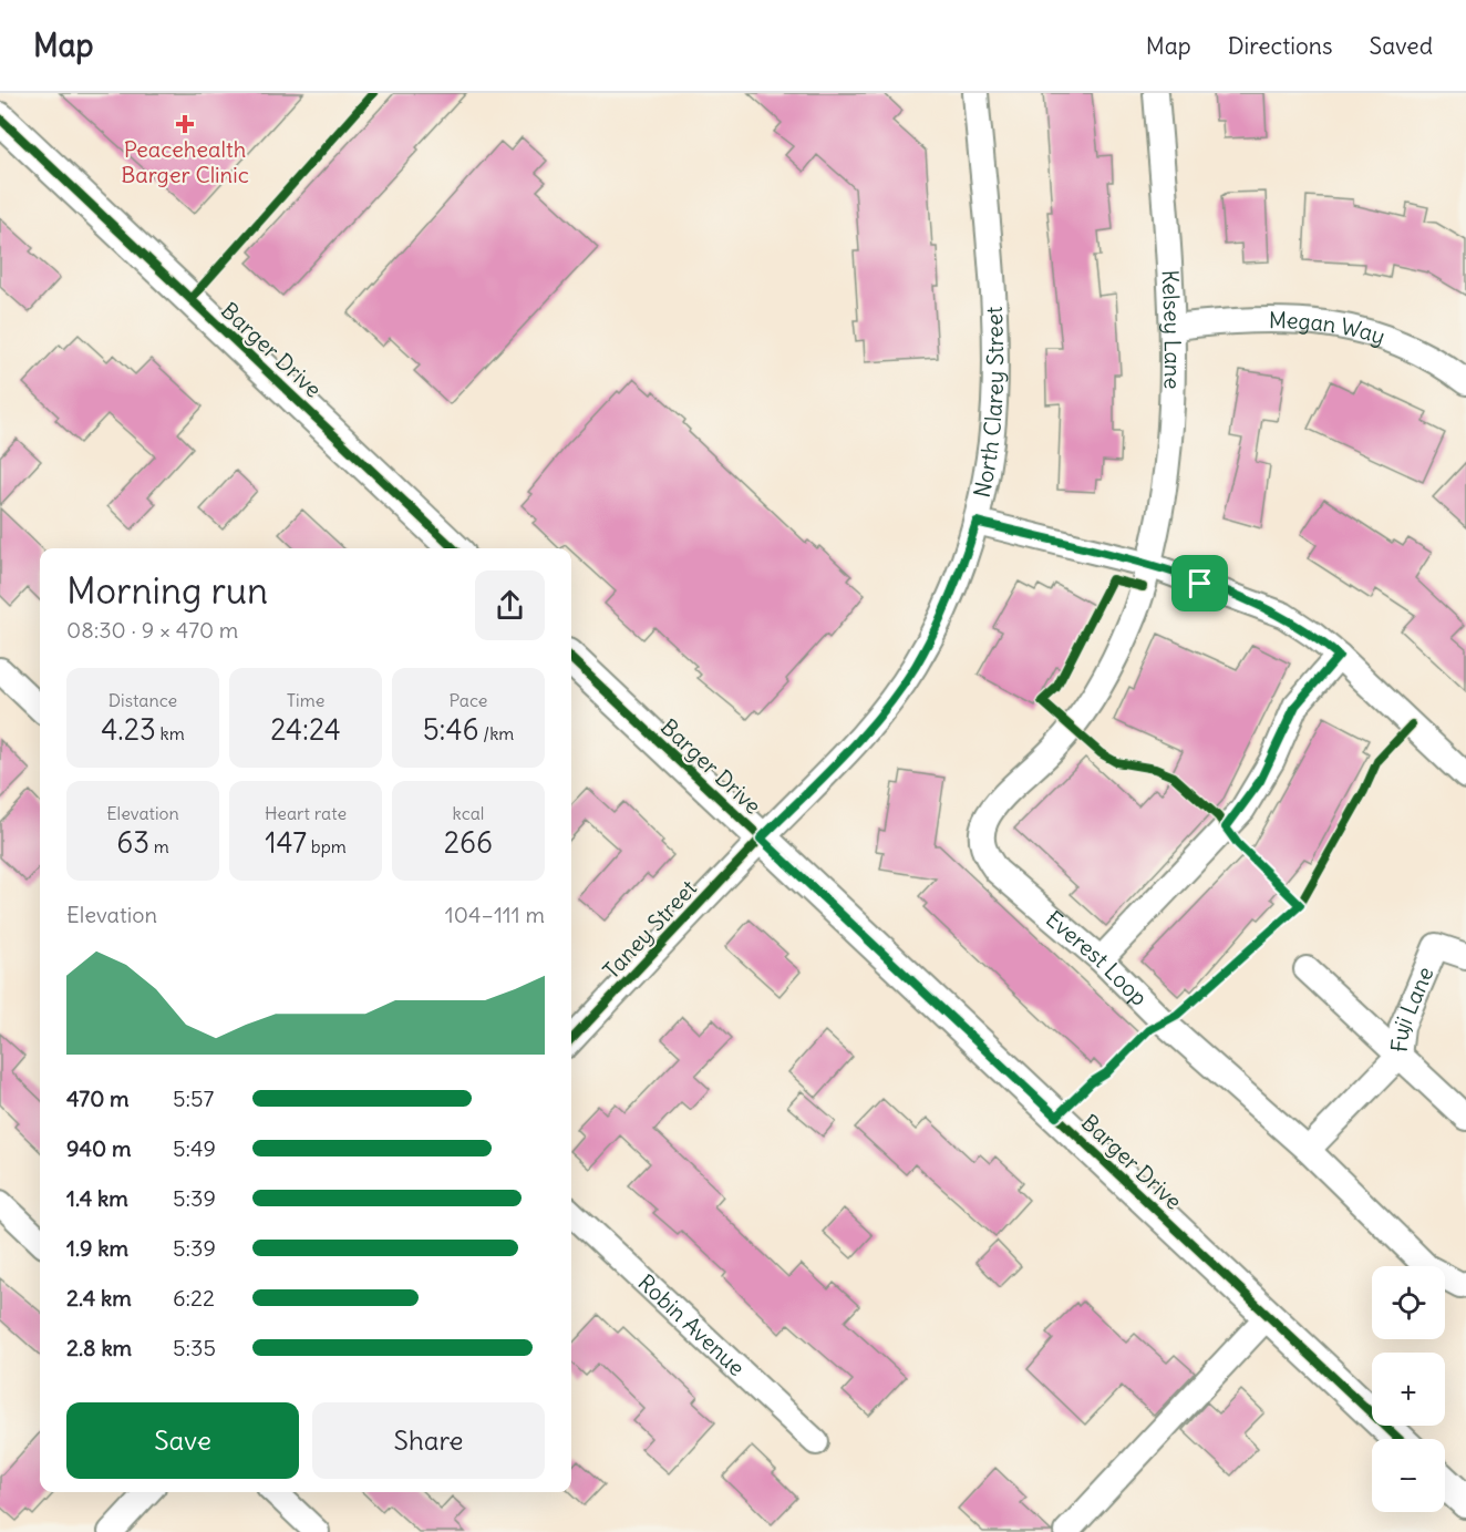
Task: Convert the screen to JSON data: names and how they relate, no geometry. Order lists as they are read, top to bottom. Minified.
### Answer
{"streets":{"main road":["Barger Drive"],"street":["Kelsey Lane","Megan Way","North Clarey Street","Taney Street","Everest Loop","Fuji Lane","Robin Avenue"]},"crossings":[["Kelsey Lane","Megan Way"],["Kelsey Lane","Everest Loop"],["Barger Drive","North Clarey Street"],["Barger Drive","Taney Street"],["North Clarey Street","Taney Street"],["Everest Loop","Fuji Lane"]],"places":{"health":["Peacehealth Barger Clinic"]},"page":{"header":"Map","nav":["Map","Directions","Saved"],"heading":["Morning run","08:30 · 9 × 470 m"],"stats":[["Distance","4.23 km"],["Time","24:24"],["Pace","5:46 /km"],["Elevation","63 m"],["Heart rate","147 bpm"],["kcal","266"]],"chart":["Elevation","104–111 m"],"list":[{"name":"470 m","note":"5:57"},{"name":"940 m","note":"5:49"},{"name":"1.4 km","note":"5:39"},{"name":"1.9 km","note":"5:39"},{"name":"2.4 km","note":"6:22"},{"name":"2.8 km","note":"5:35"}],"map_buttons":["+","−"],"buttons":["Save","Share"]}}
